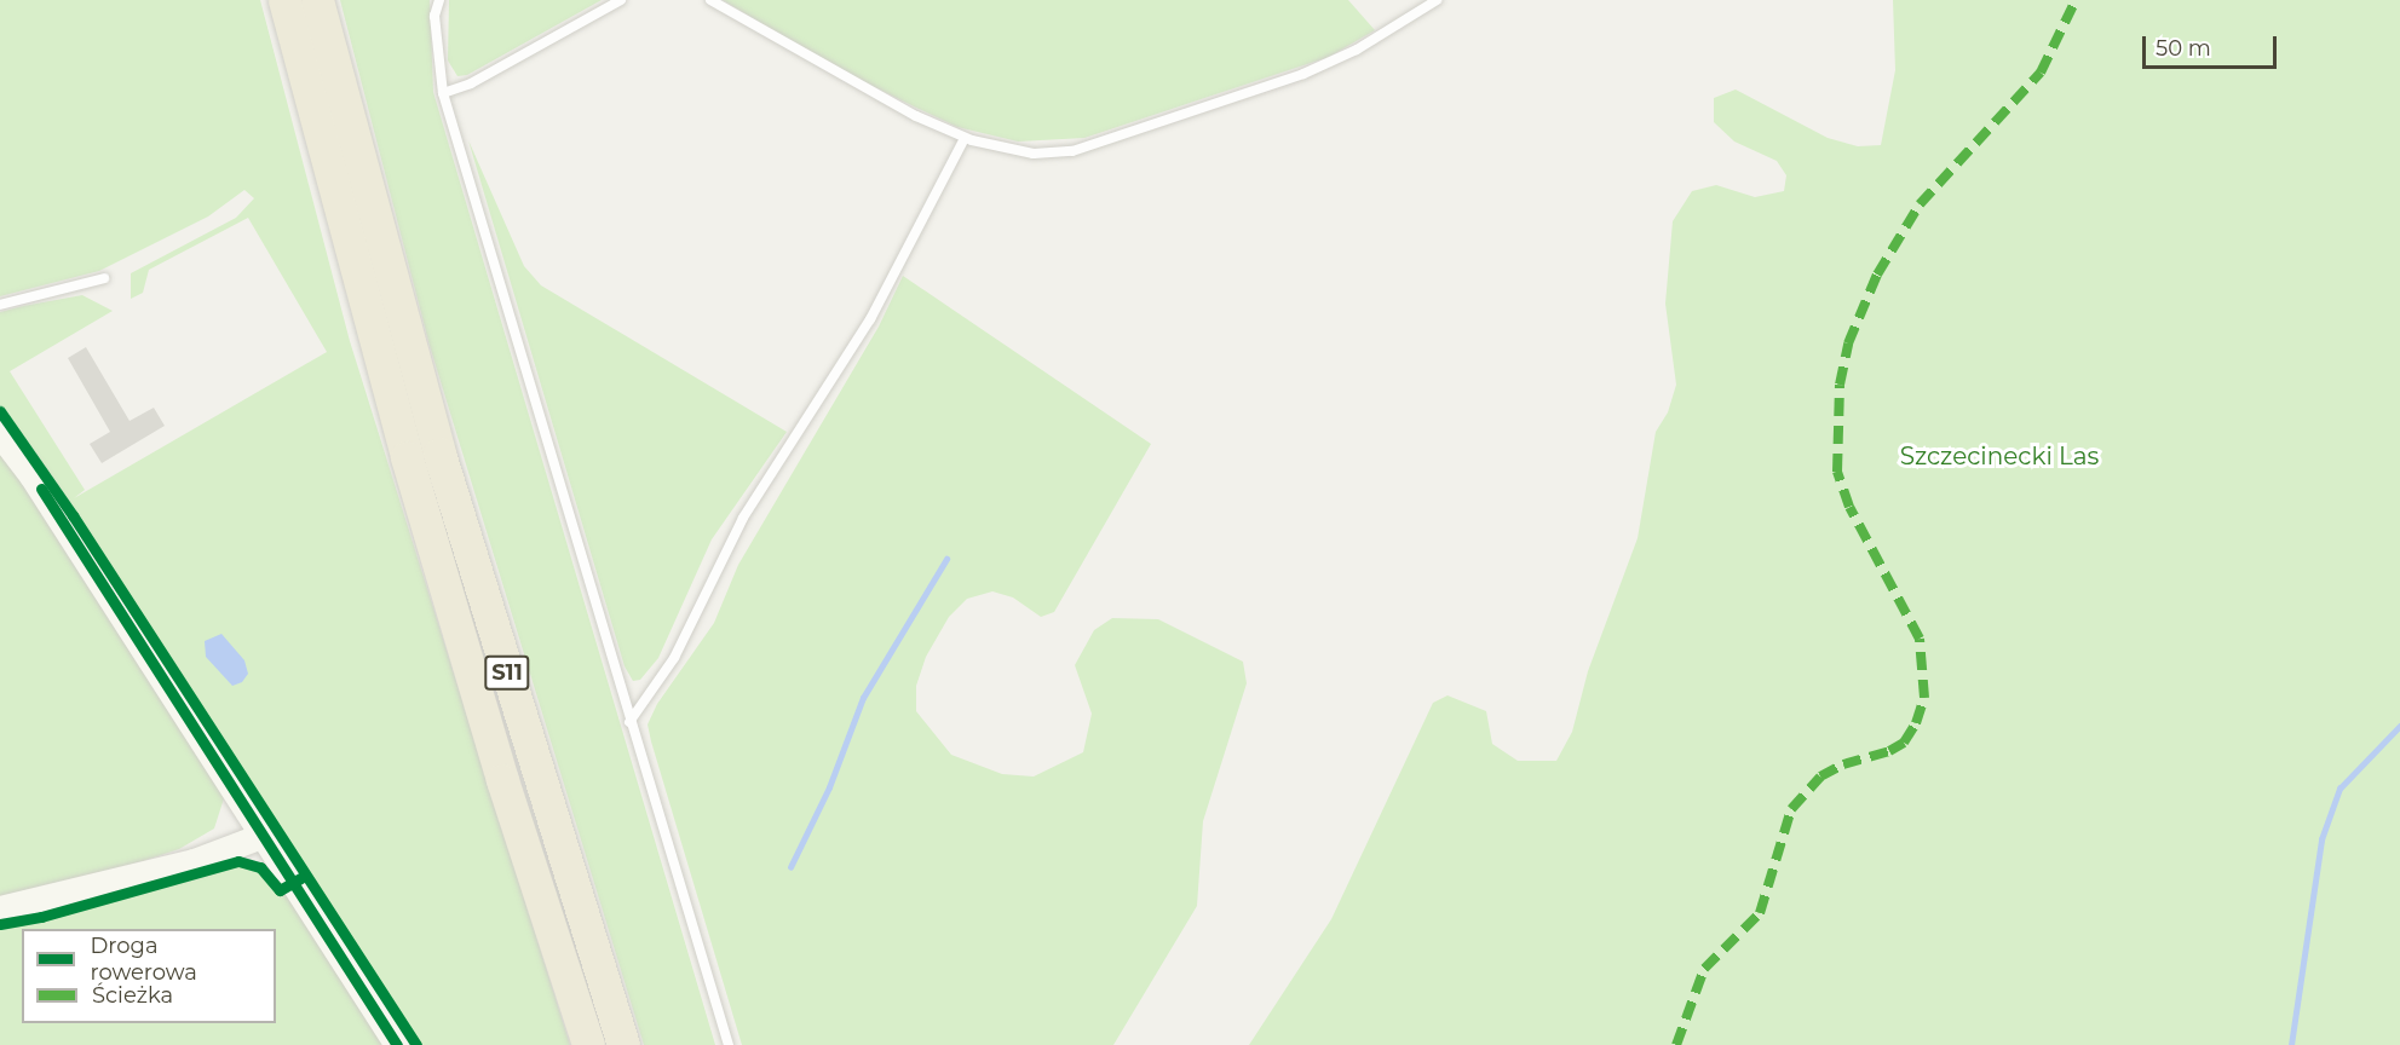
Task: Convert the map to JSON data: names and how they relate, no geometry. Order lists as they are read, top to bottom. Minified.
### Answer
{"streets":{"highway":["S11"]},"parks":["Szczecinecki Las"],"legend":["Droga rowerowa","Ścieżka"],"scale_bar":"50 m"}
